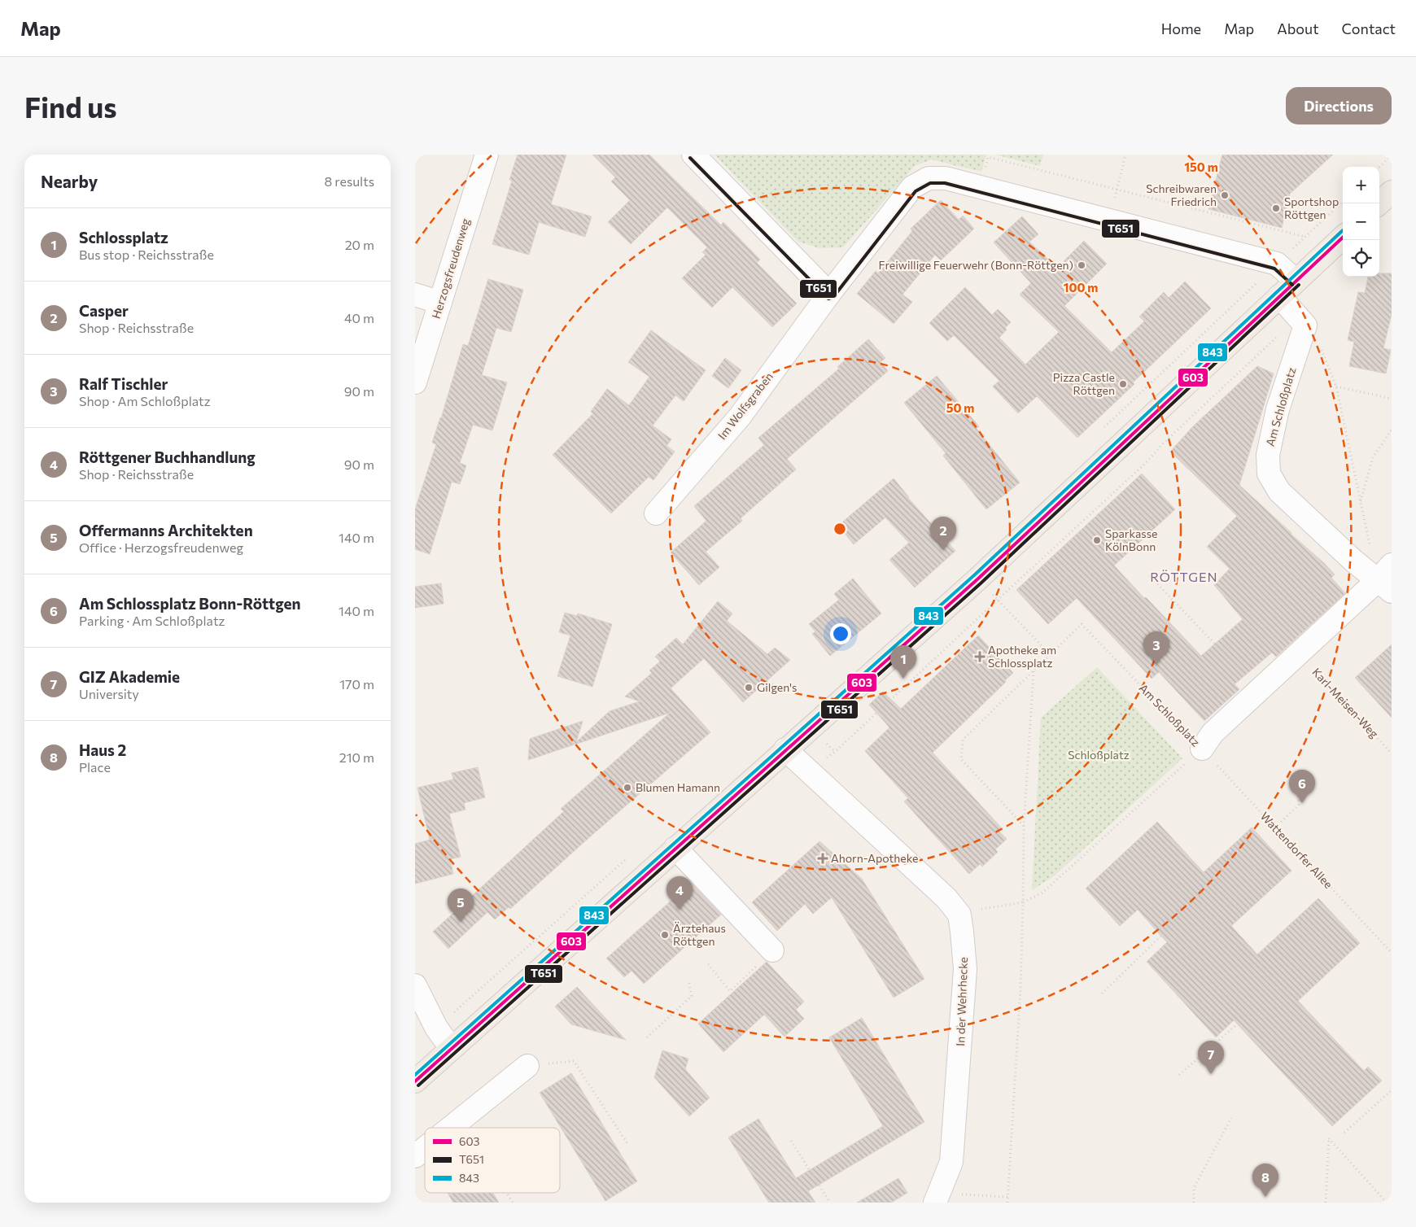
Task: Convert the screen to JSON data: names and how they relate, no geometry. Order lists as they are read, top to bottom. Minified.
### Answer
{"streets":{"street":["Herzogsfreudenweg","Im Wolfsgraben","Am Schloßplatz","In der Wehrhecke"],"path":["Karl-Meisen-Weg","Wattendorfer Allee"]},"crossings":[["Am Schloßplatz","Karl-Meisen-Weg"],["Am Schloßplatz","Wattendorfer Allee"],["Am Schloßplatz","In der Wehrhecke"]],"districts":["RÖTTGEN"],"parks":["Schloßplatz"],"places":{"other":["Schreibwaren Friedrich","Sportshop Röttgen","Freiwillige Feuerwehr (Bonn-Röttgen)","Pizza Castle Röttgen","Sparkasse KölnBonn","Gilgen's","Blumen Hamann","Ärztehaus Röttgen"],"health":["Apotheke am Schlossplatz","Ahorn-Apotheke"]},"lines":["transit line T651","transit line 843","transit line 603"],"legend":["603","T651","843"],"page":{"header":"Map","nav":["Home","Map","About","Contact"],"buttons":"Directions","title":"Find us","heading":["Nearby","8 results"],"map_buttons":["+","−"],"list":[{"mark":"1","name":"Schlossplatz","note":"Bus stop · Reichsstraße","value":"20 m"},{"mark":"2","name":"Casper","note":"Shop · Reichsstraße","value":"40 m"},{"mark":"3","name":"Ralf Tischler","note":"Shop · Am Schloßplatz","value":"90 m"},{"mark":"4","name":"Röttgener Buchhandlung","note":"Shop · Reichsstraße","value":"90 m"},{"mark":"5","name":"Offermanns Architekten","note":"Office · Herzogsfreudenweg","value":"140 m"},{"mark":"6","name":"Am Schlossplatz Bonn-Röttgen","note":"Parking · Am Schloßplatz","value":"140 m"},{"mark":"7","name":"GIZ Akademie","note":"University","value":"170 m"},{"mark":"8","name":"Haus 2","note":"Place","value":"210 m"}],"pins":["2","3","1","6","4","5","7","8"]},"rings":["150 m","100 m","50 m"]}
